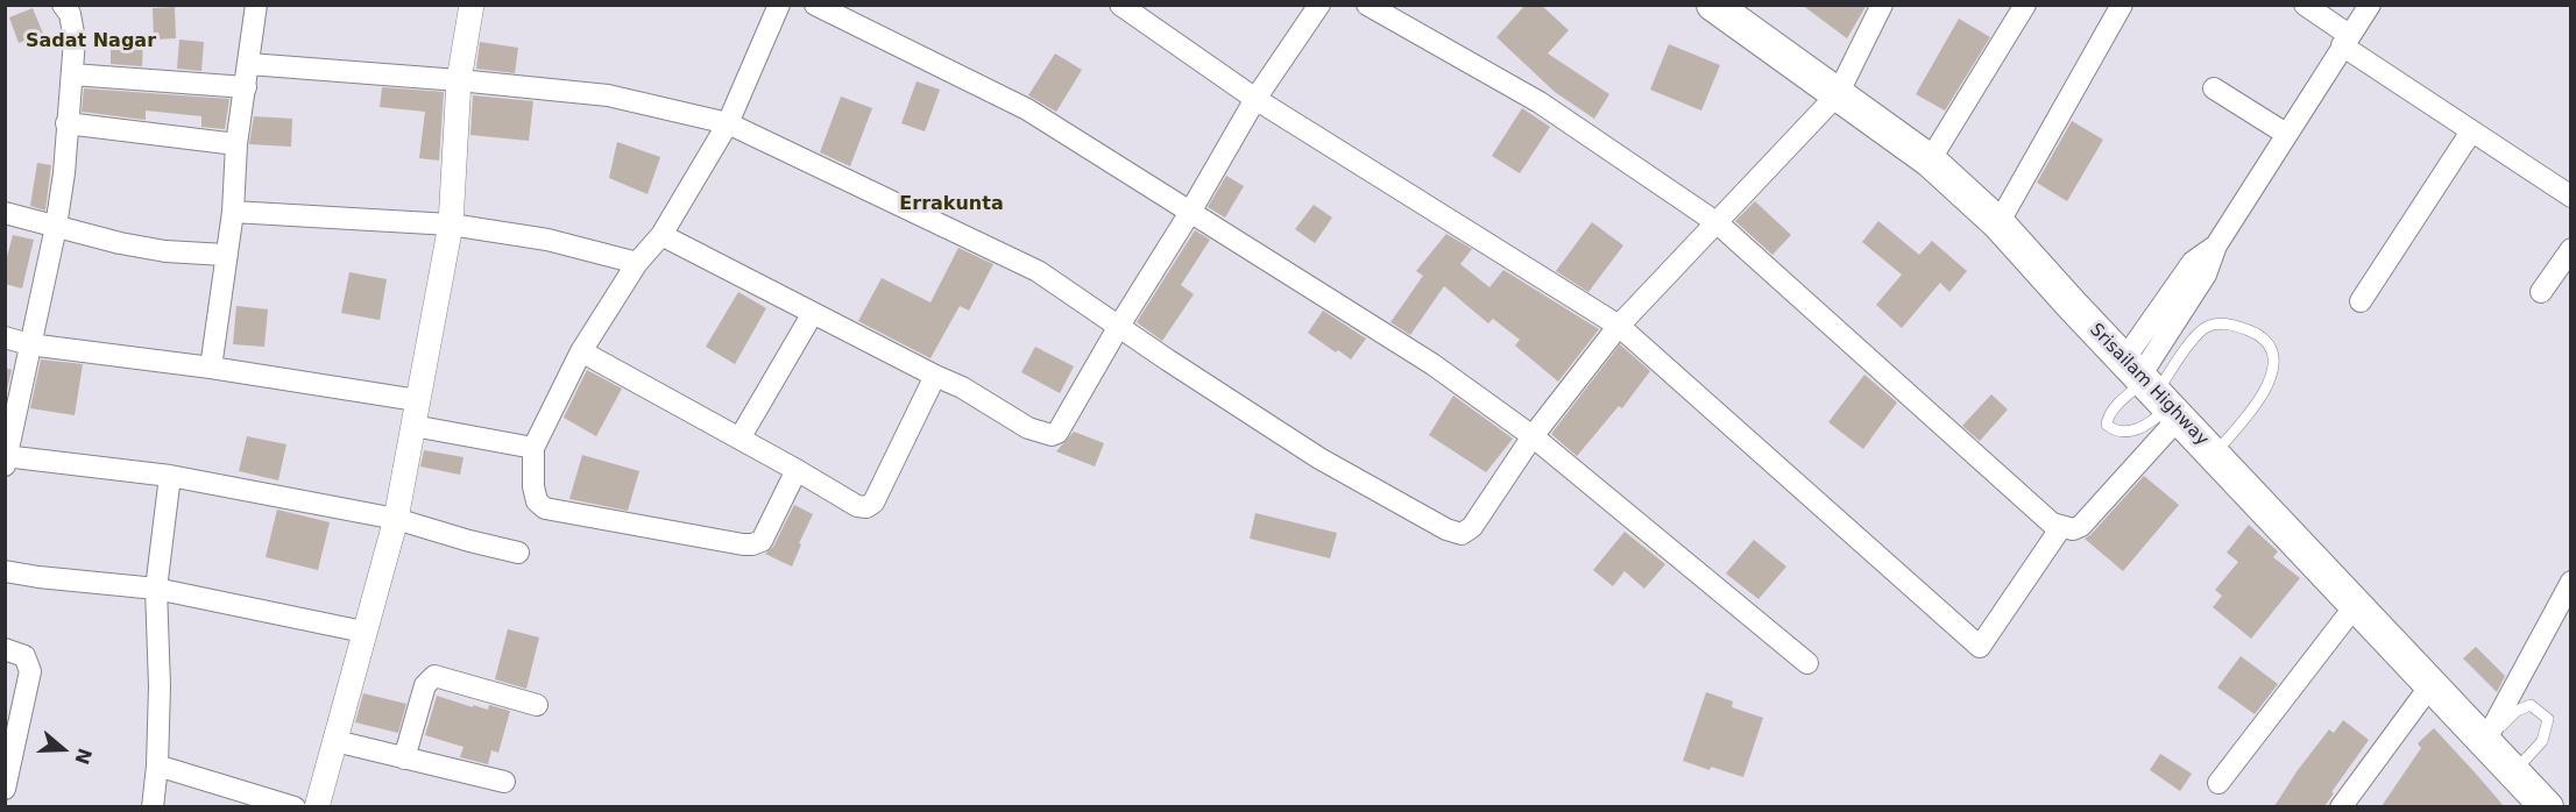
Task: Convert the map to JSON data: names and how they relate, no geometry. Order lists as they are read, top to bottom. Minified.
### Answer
{"streets":{"highway":["Srisailam Highway"]},"districts":["Sadat Nagar","Errakunta"],"north":"right"}
